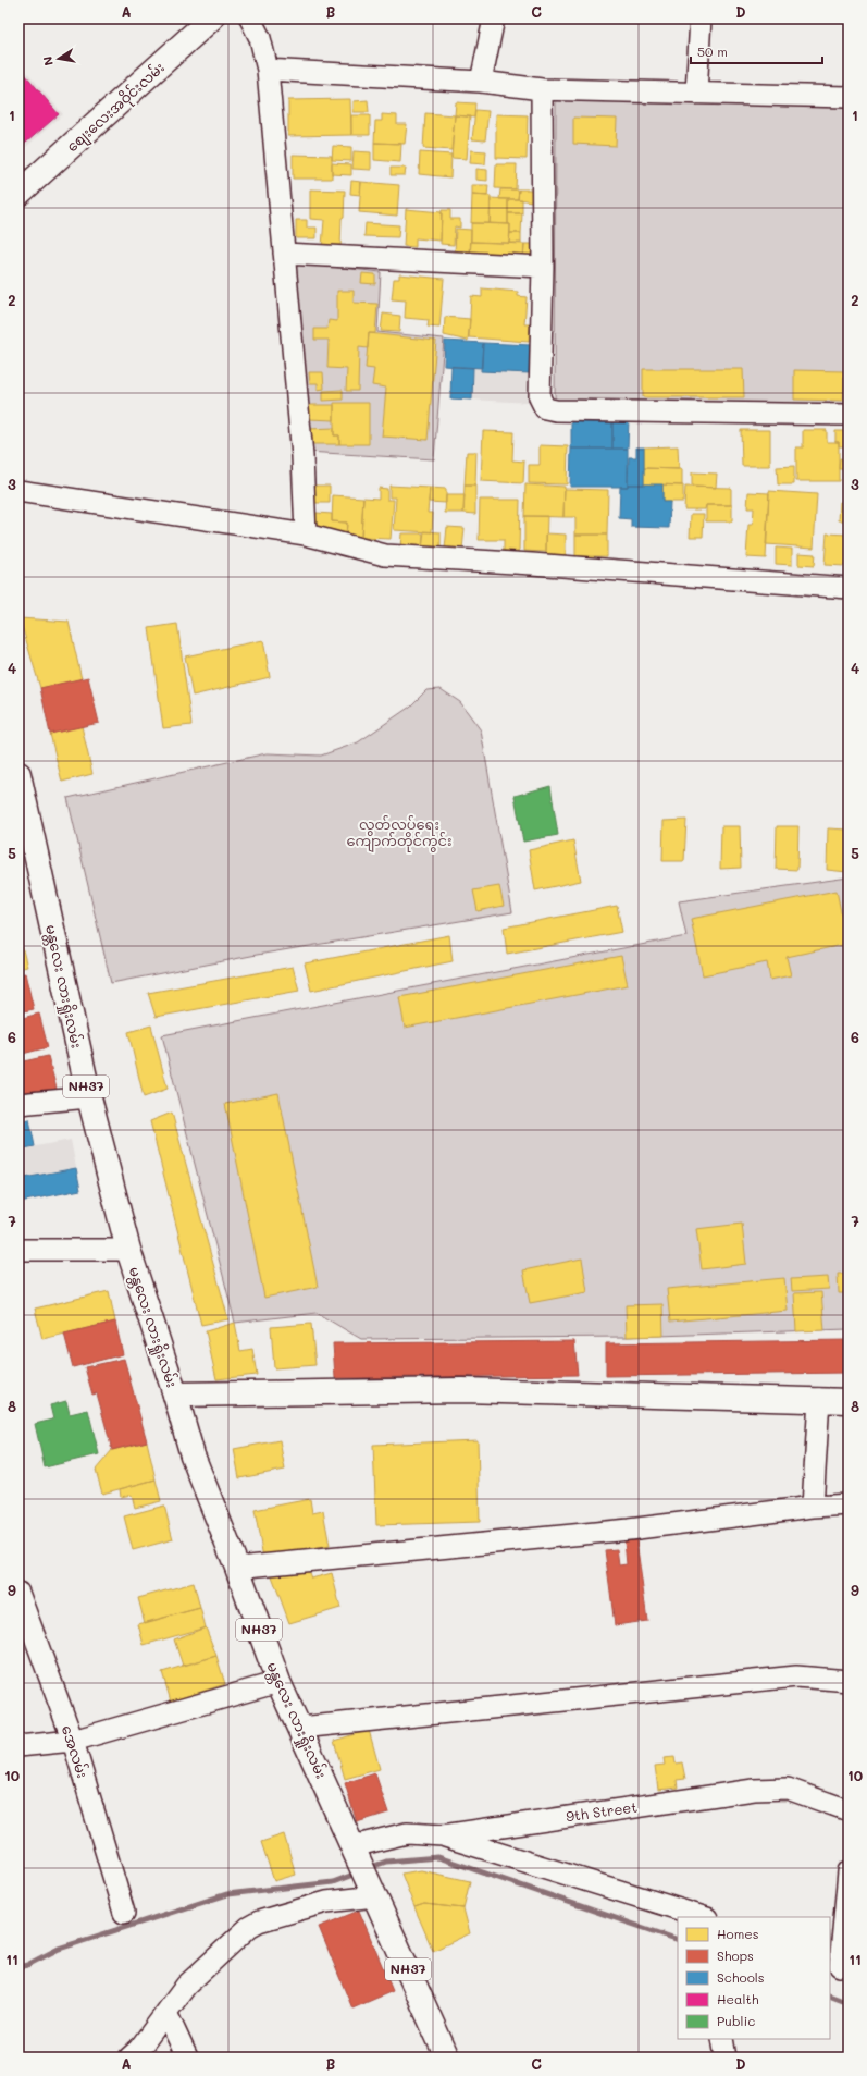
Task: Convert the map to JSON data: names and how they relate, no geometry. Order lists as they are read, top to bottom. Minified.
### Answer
{"streets":{"main road":["စျေးလေးအဝိုင်းလမ်း","မန္တလေး လားရှိုးလမ်း","NH37"],"street":["အေလမ်း","9th Street"]},"crossings":[["မန္တလေး လားရှိုးလမ်း","NH37"],["မန္တလေး လားရှိုးလမ်း","9th Street"],["NH37","9th Street"]],"parks":["လွတ်လပ်ရေး ကျောက်တိုင်ကွင်း"],"legend":["Homes","Shops","Schools","Health","Public"],"scale_bar":"50 m","north":"left","grid":{"columns":["A","B","C","D"],"rows":["1","2","3","4","5","6","7","8","9","10","11"]}}
